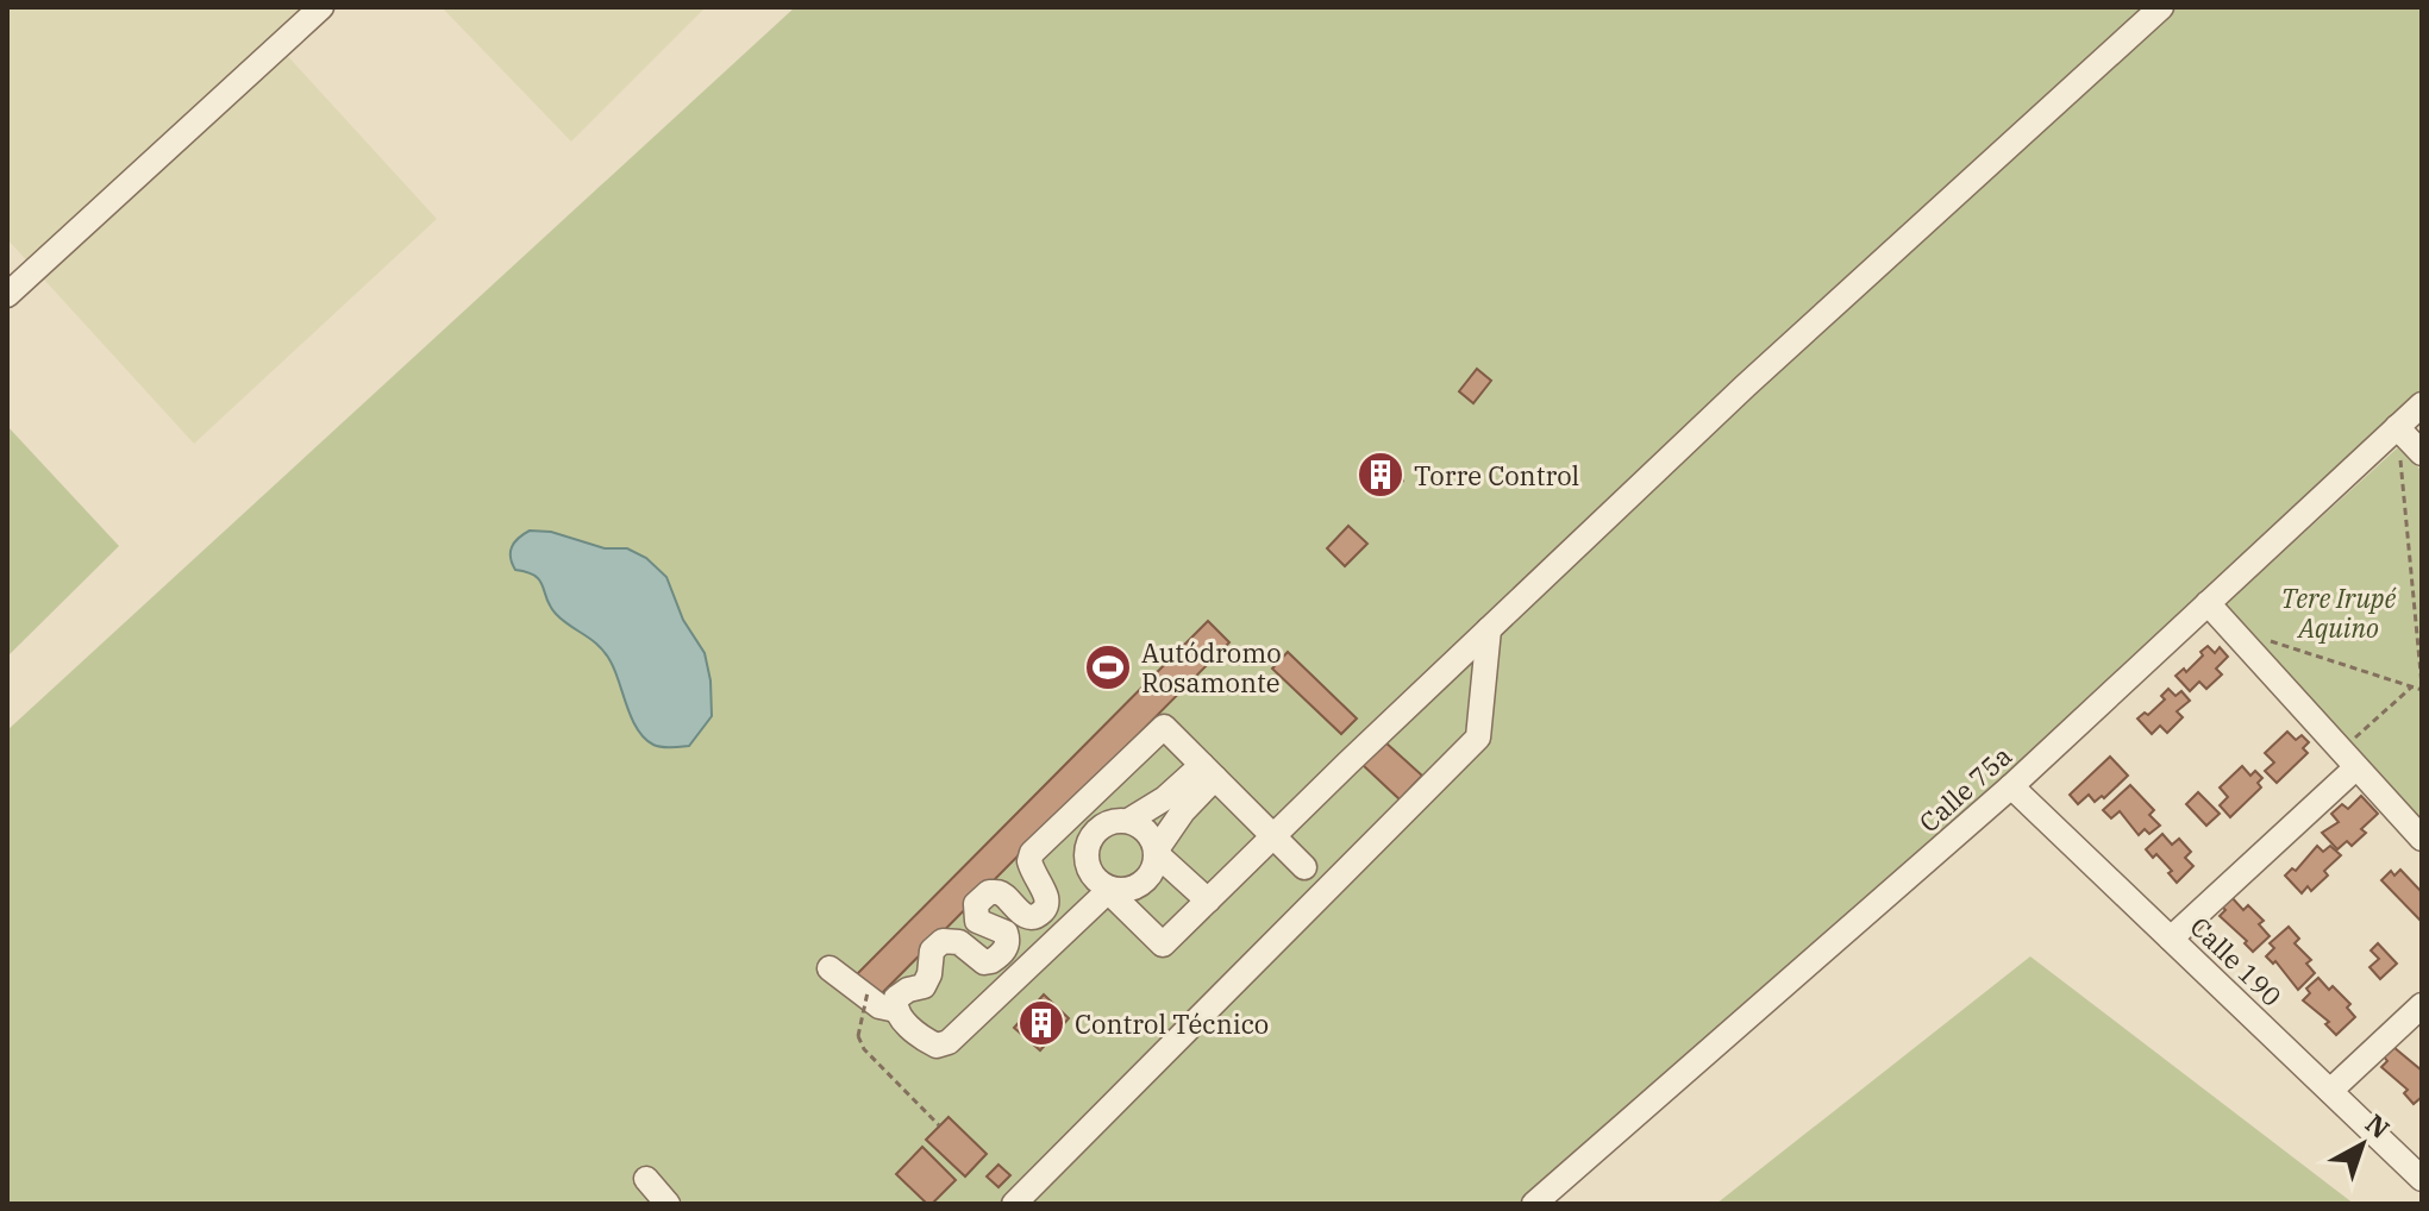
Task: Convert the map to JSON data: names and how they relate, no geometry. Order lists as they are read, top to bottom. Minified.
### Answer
{"streets":{"street":["Calle 75a","Calle 190"]},"crossings":[["Calle 75a","Calle 190"]],"parks":["Tere Irupé Aquino"],"places":{"building":["Torre Control","Control Técnico"],"sports":["Autódromo Rosamonte"]},"north":"top right"}
